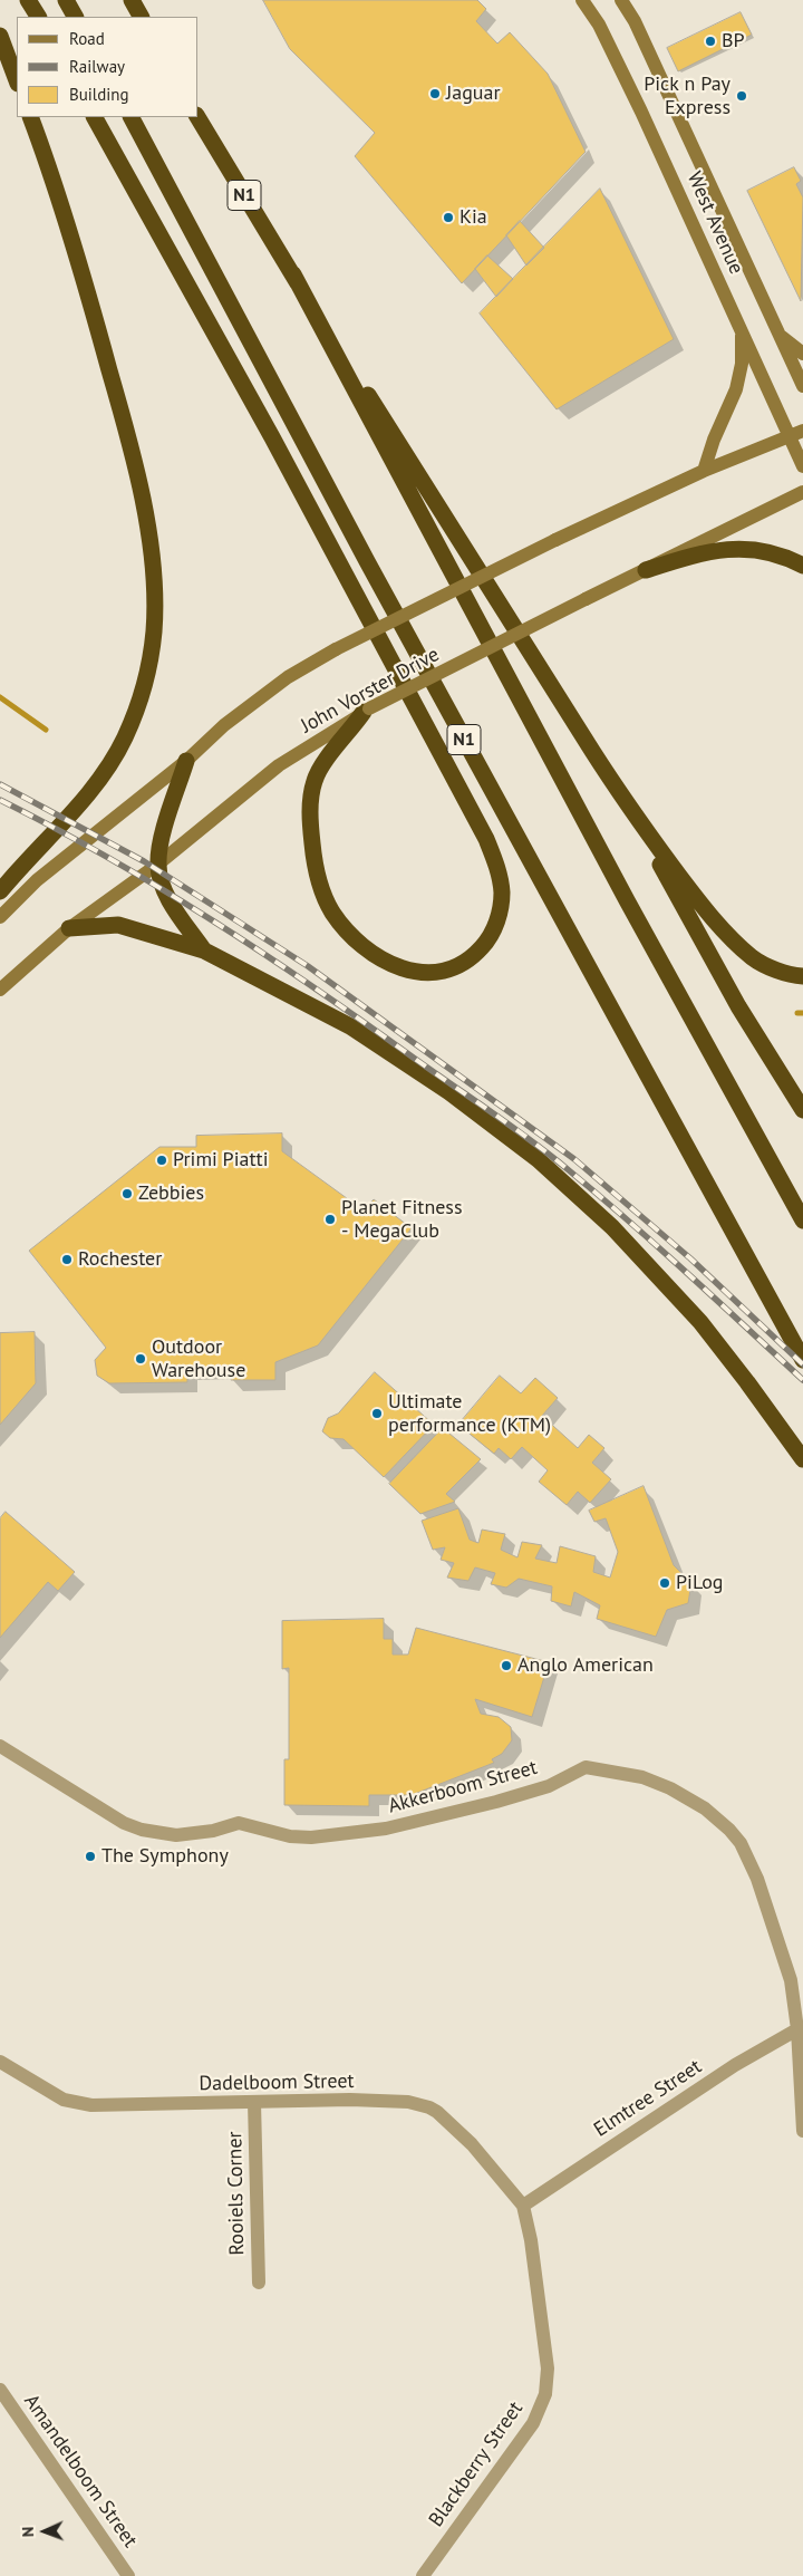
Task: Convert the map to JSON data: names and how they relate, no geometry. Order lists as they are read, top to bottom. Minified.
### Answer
{"streets":{"highway":["N1"],"main road":["West Avenue","John Vorster Drive"],"street":["Akkerboom Street","Dadelboom Street","Elmtree Street","Rooiels Corner","Blackberry Street","Amandelboom Street"]},"crossings":[["Akkerboom Street","Elmtree Street"],["Dadelboom Street","Elmtree Street"],["Dadelboom Street","Rooiels Corner"],["Dadelboom Street","Blackberry Street"],["Elmtree Street","Blackberry Street"]],"places":["BP","Jaguar","Pick n Pay Express","Kia","Primi Piatti","Zebbies","Planet Fitness - MegaClub","Rochester","Outdoor Warehouse","Ultimate performance (KTM)","PiLog","Anglo American","The Symphony"],"legend":["Road","Railway","Building"],"north":"left"}
